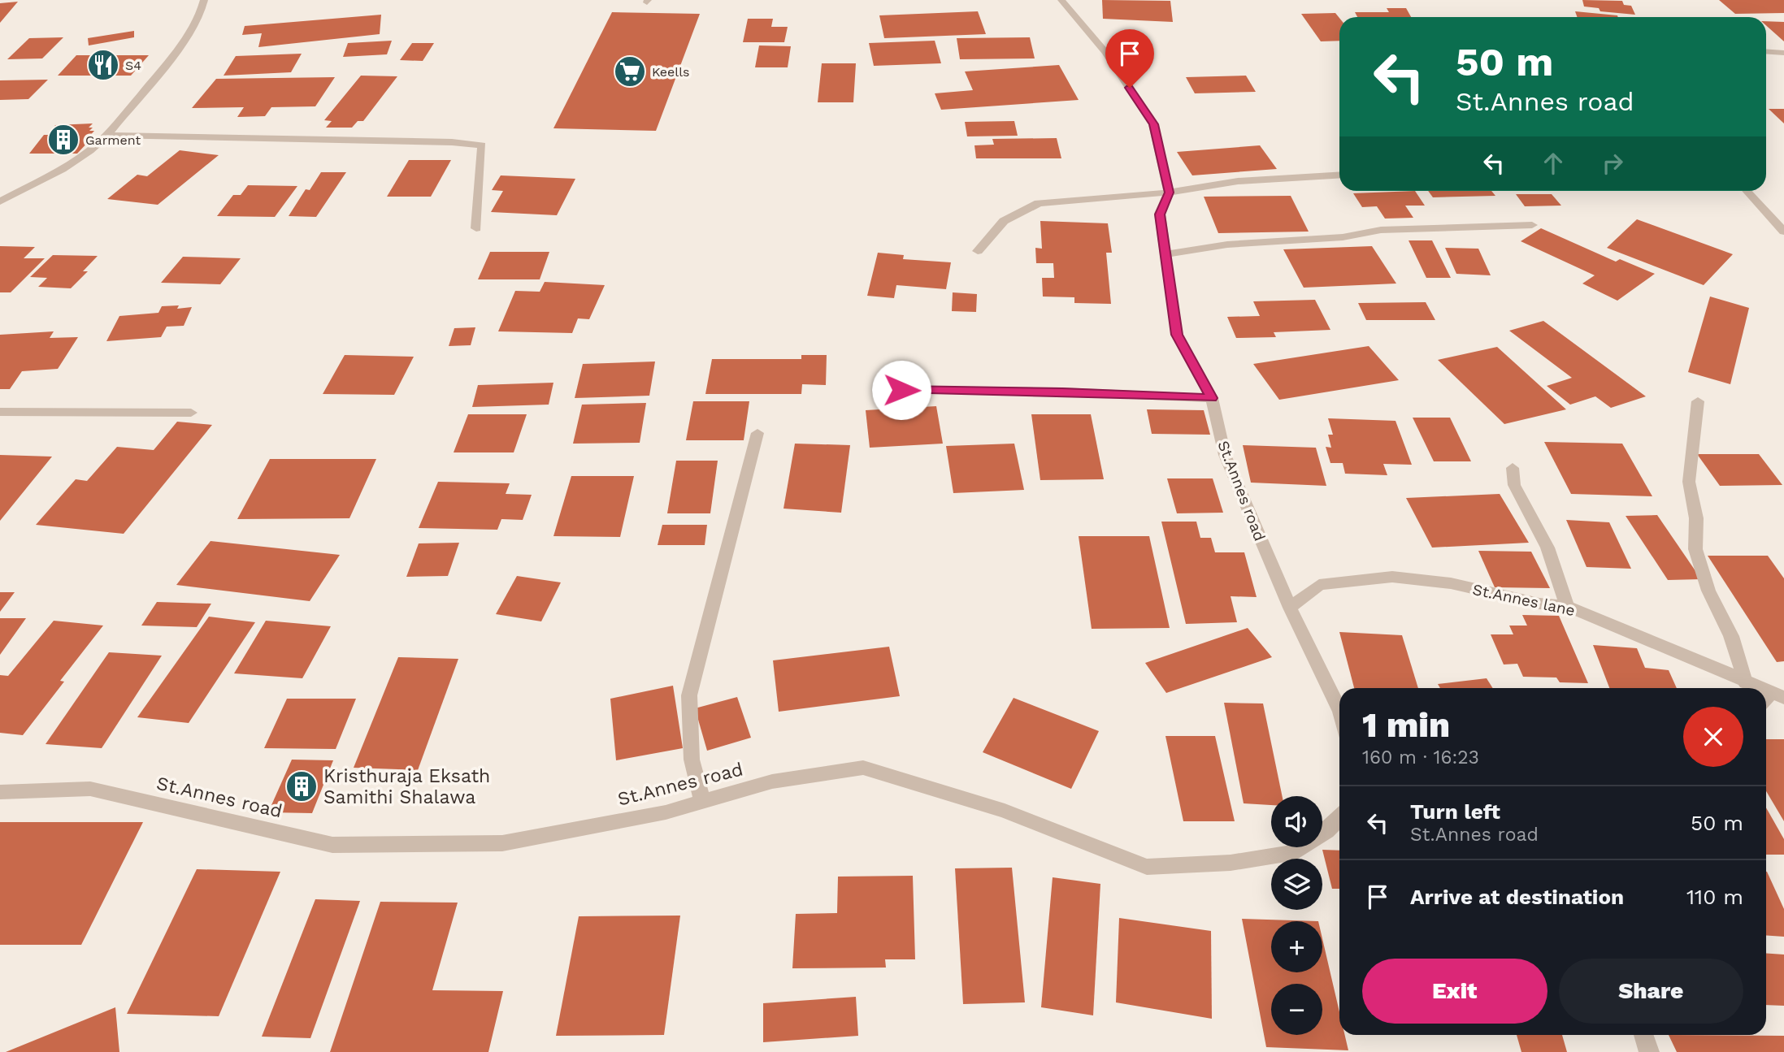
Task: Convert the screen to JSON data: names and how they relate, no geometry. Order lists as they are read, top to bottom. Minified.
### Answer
{"streets":{"street":["St.Annes road","St.Annes lane"]},"crossings":[["St.Annes road","St.Annes lane"]],"places":{"restaurant":["S4"],"supermarket":["Keells"],"building":["Garment","Kristhuraja Eksath Samithi Shalawa"]},"page":{"turn":["50 m","St.Annes road"],"heading":["1 min","160 m · 16:23"],"list":[{"name":"Turn left","note":"St.Annes road","value":"50 m"},{"name":"Arrive at destination","value":"110 m"}],"map_buttons":["+","−"],"buttons":["Exit","Share"]}}
